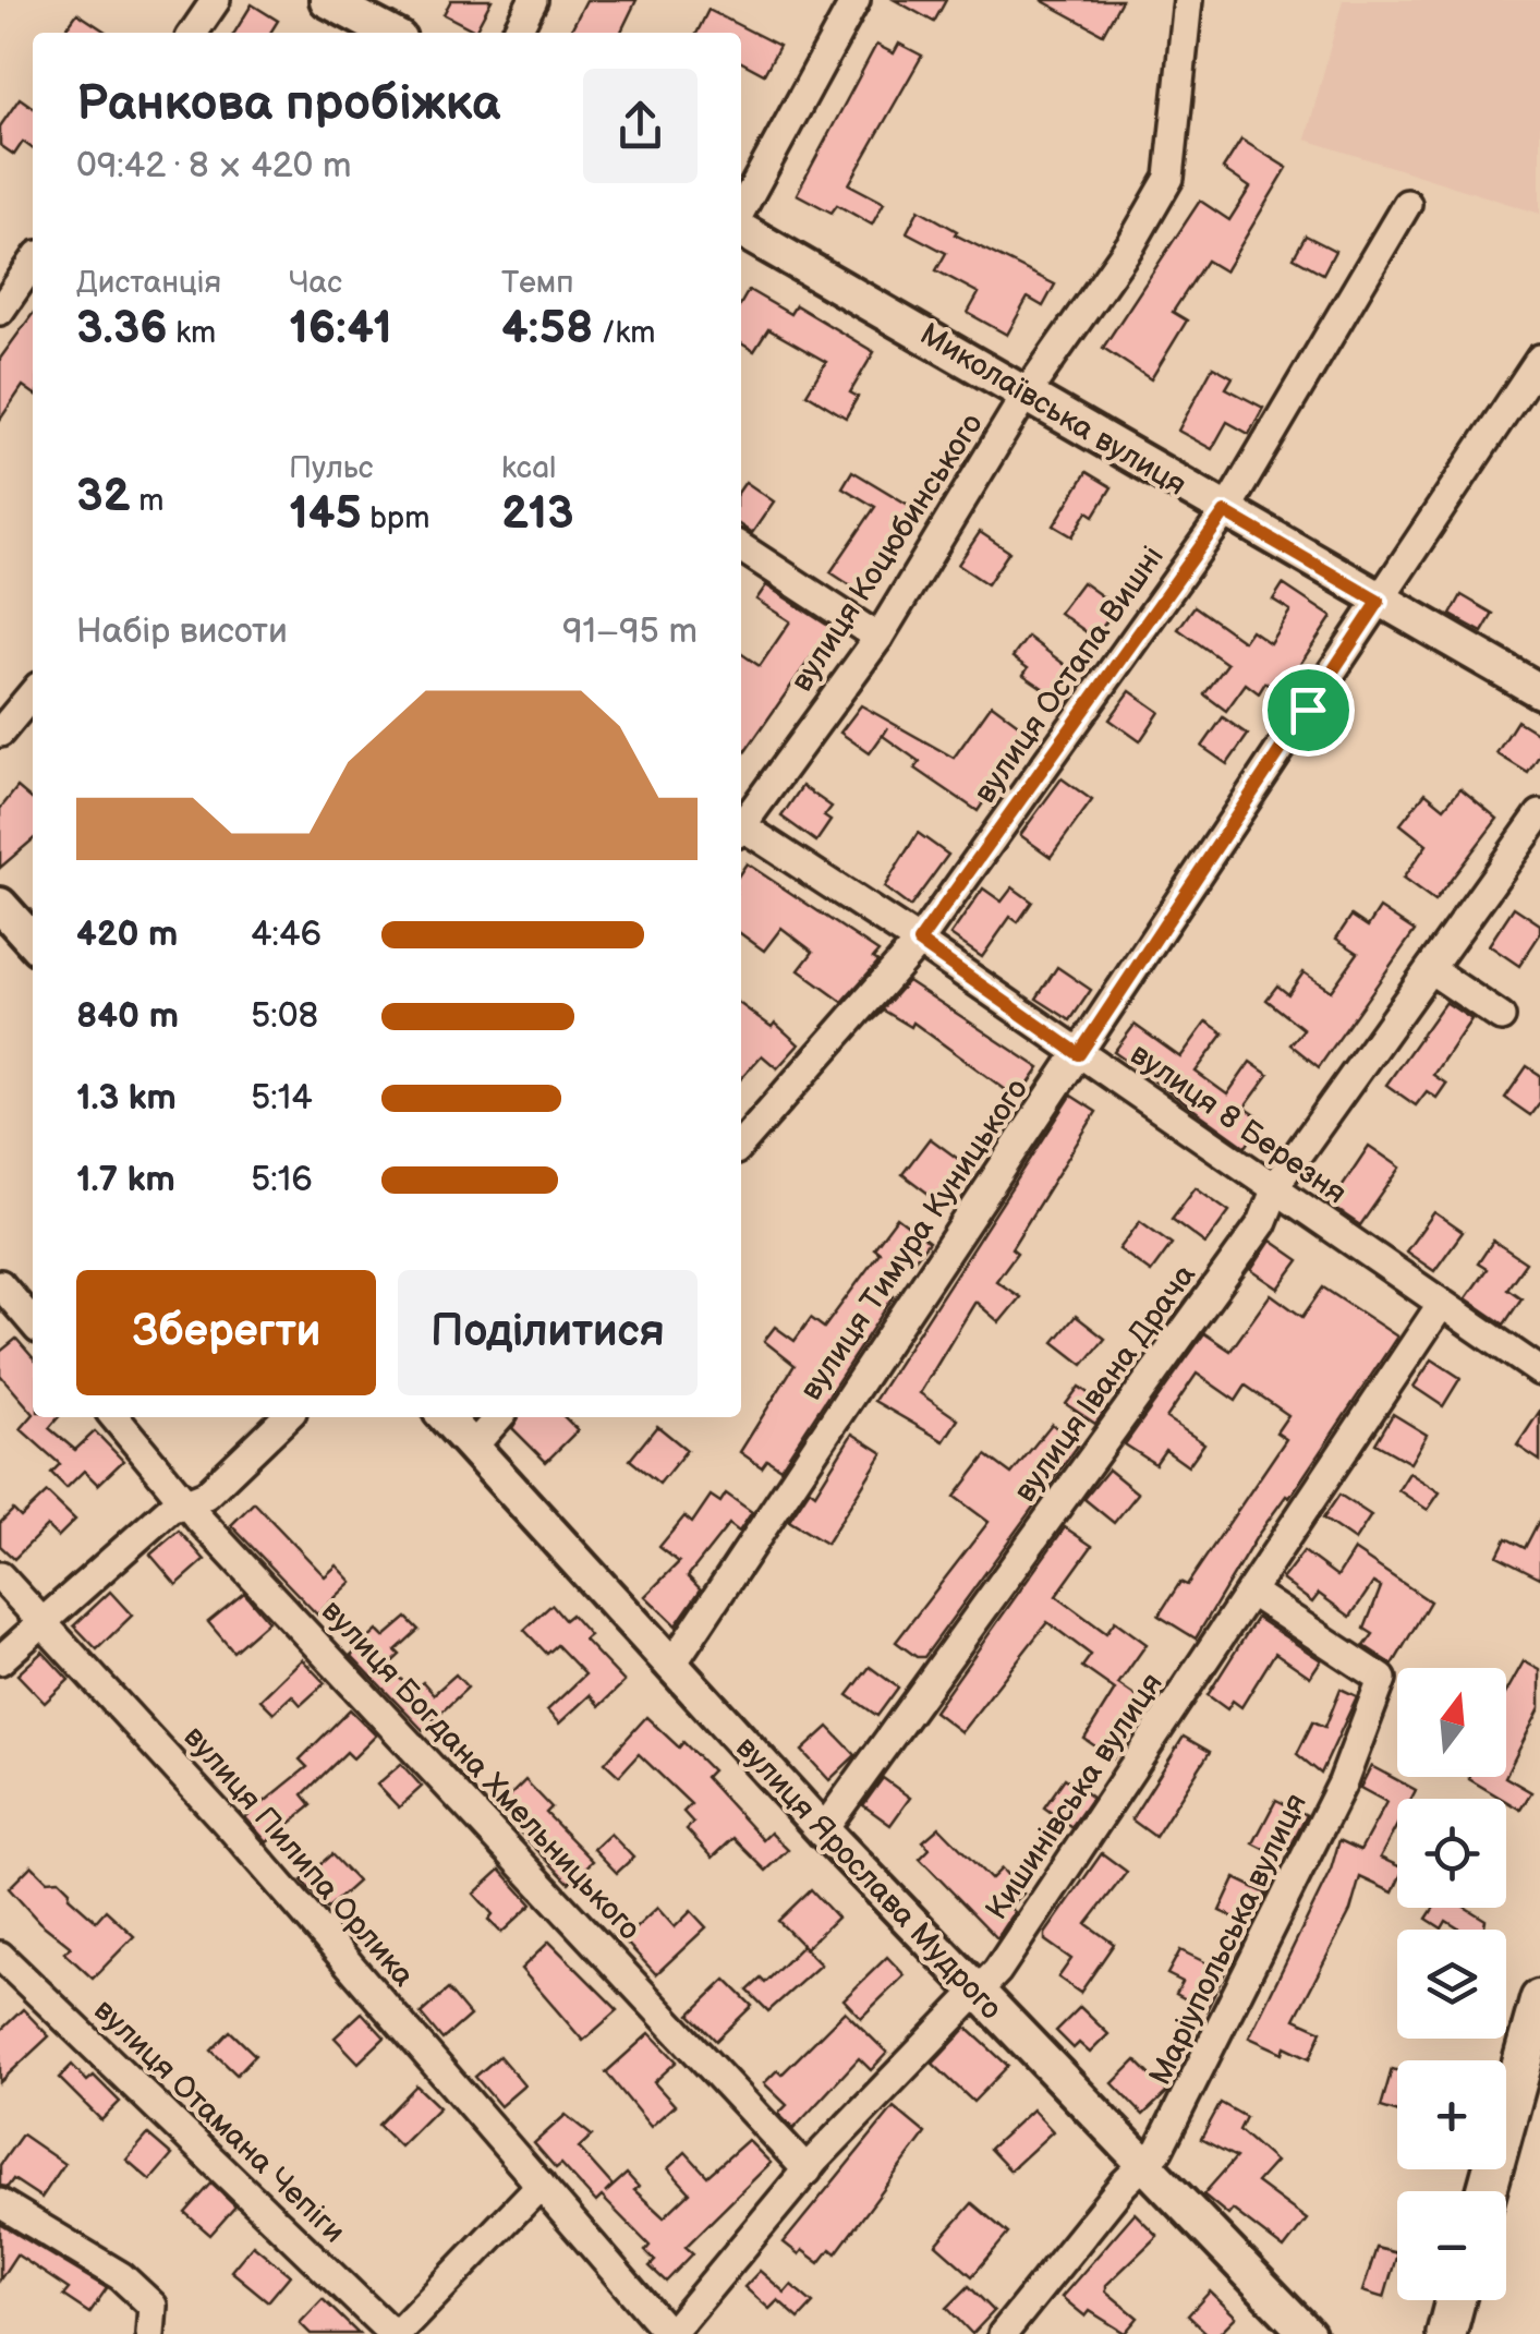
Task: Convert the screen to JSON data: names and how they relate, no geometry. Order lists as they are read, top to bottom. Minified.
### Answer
{"streets":{"street":["Миколаївська вулиця","вулиця Коцюбинського","вулиця Остапа Вишні","вулиця 8 Березня","вулиця Тимура Куницького","вулиця Івана Драча","вулиця Богдана Хмельницького","Кишинівська вулиця","вулиця Пилипа Орлика","вулиця Ярослава Мудрого","Маріупольська вулиця","вулиця Отамана Чепіги"]},"crossings":[["Миколаївська вулиця","вулиця Коцюбинського"],["Миколаївська вулиця","вулиця Остапа Вишні"],["Миколаївська вулиця","вулиця Тимура Куницького"],["вулиця Остапа Вишні","вулиця 8 Березня"],["вулиця 8 Березня","вулиця Тимура Куницького"],["вулиця 8 Березня","вулиця Івана Драча"],["вулиця 8 Березня","Кишинівська вулиця"],["вулиця Тимура Куницького","вулиця Ярослава Мудрого"],["вулиця Івана Драча","вулиця Ярослава Мудрого"],["вулиця Богдана Хмельницького","Кишинівська вулиця"],["Кишинівська вулиця","вулиця Пилипа Орлика"],["Кишинівська вулиця","вулиця Ярослава Мудрого"],["Кишинівська вулиця","Маріупольська вулиця"],["вулиця Ярослава Мудрого","Маріупольська вулиця"]],"north":"top","page":{"heading":["Ранкова пробіжка","09:42 · 8 × 420 m"],"stats":[["Дистанція","3.36 km"],["Час","16:41"],["Темп","4:58 /km"],["32 m"],["Пульс","145 bpm"],["kcal","213"]],"chart":["Набір висоти","91–95 m"],"list":[{"name":"420 m","note":"4:46"},{"name":"840 m","note":"5:08"},{"name":"1.3 km","note":"5:14"},{"name":"1.7 km","note":"5:16"}],"buttons":["Зберегти","Поділитися"],"map_buttons":["+","−"]}}
